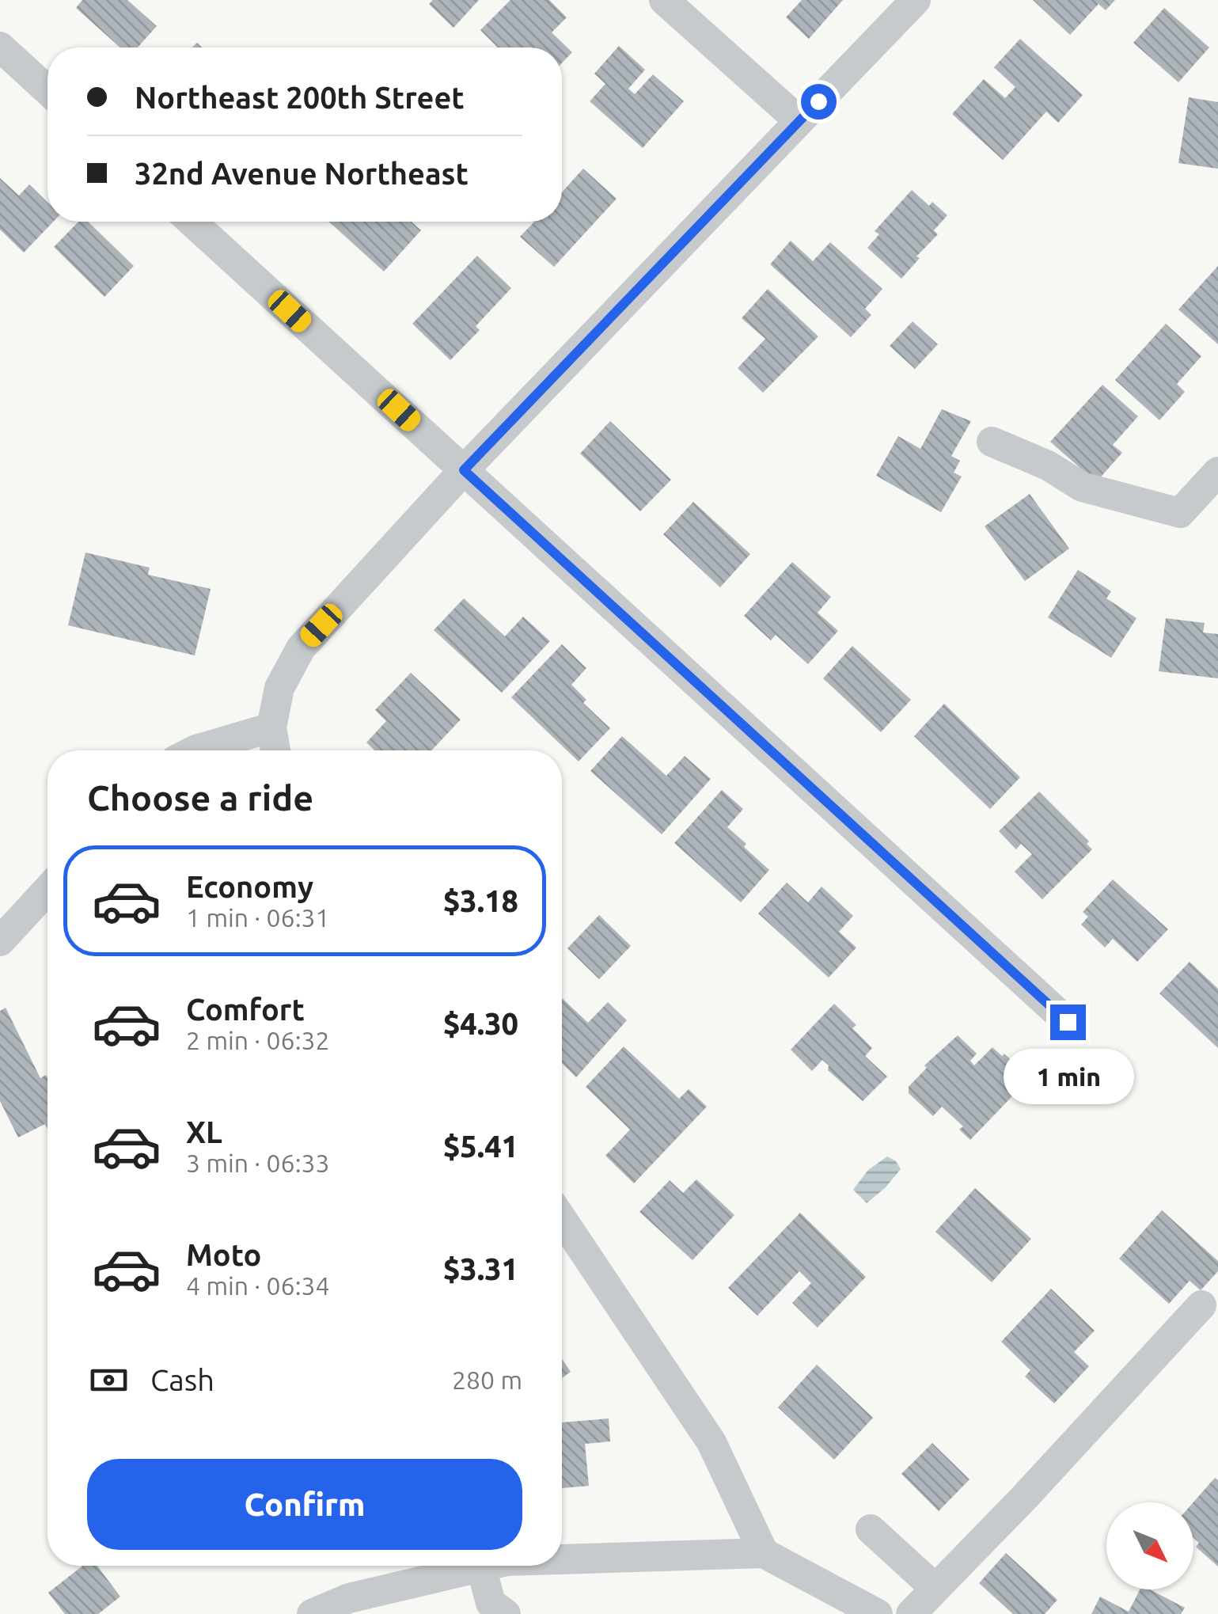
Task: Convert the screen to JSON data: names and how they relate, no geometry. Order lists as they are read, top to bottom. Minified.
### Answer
{"north":"bottom right","page":{"banner":["Northeast 200th Street","32nd Avenue Northeast"],"heading":"Choose a ride","list":[{"name":"Economy","note":"1 min · 06:31","value":"$3.18"},{"name":"Comfort","note":"2 min · 06:32","value":"$4.30"},{"name":"XL","note":"3 min · 06:33","value":"$5.41"},{"name":"Moto","note":"4 min · 06:34","value":"$3.31"}],"bubble":"1 min","pay":["Cash","280 m"],"buttons":"Confirm"}}
